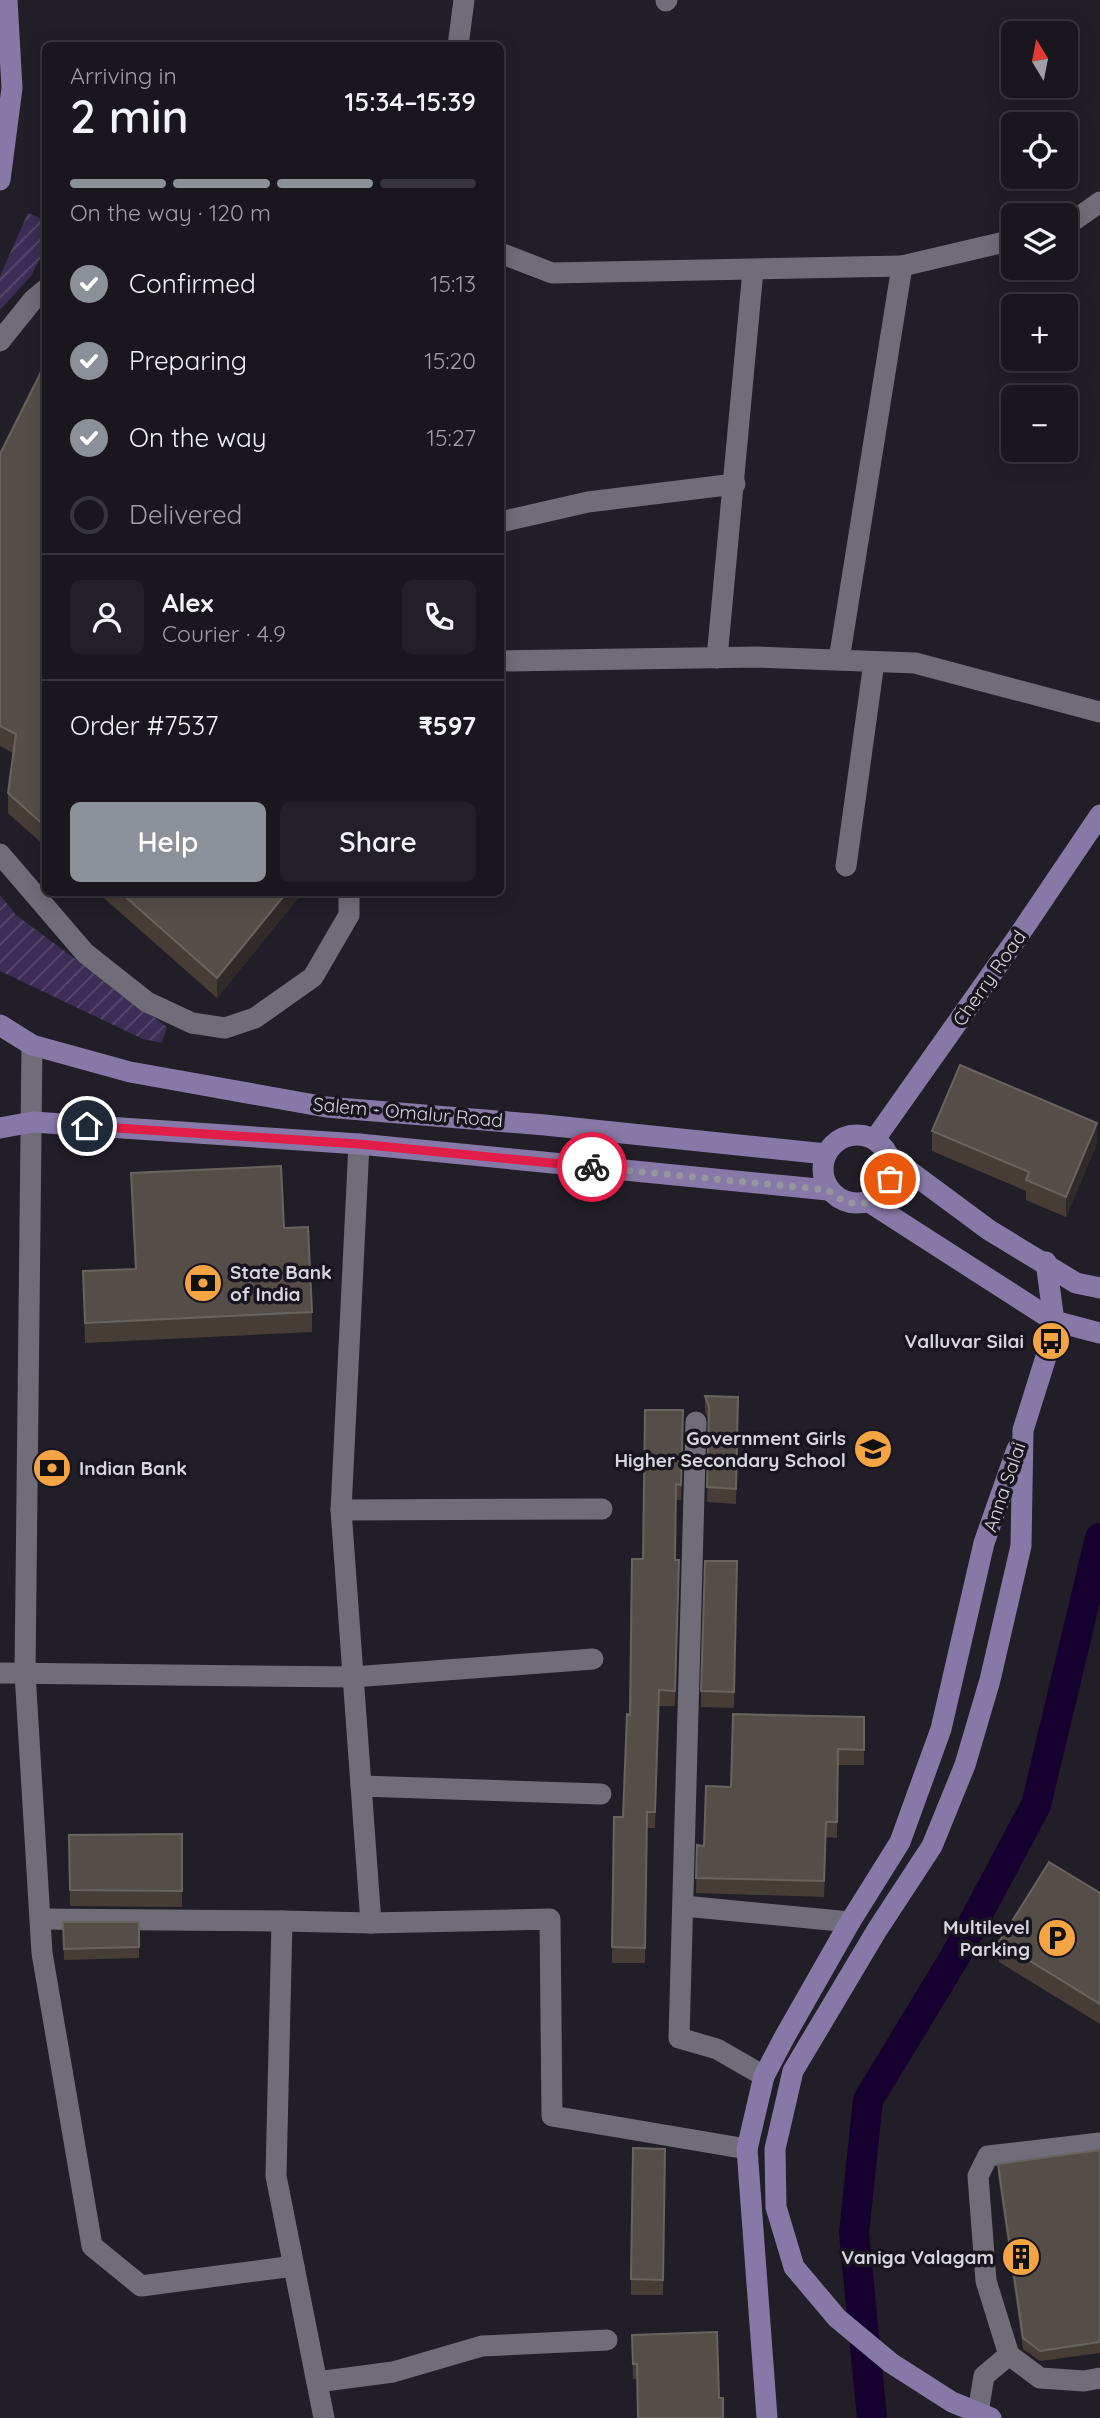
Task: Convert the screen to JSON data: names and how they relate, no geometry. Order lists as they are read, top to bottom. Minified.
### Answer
{"streets":{"main road":["Cherry Road","Salem - Omalur Road","Anna Salai"]},"crossings":[["Cherry Road","Salem - Omalur Road"]],"places":{"bank":["State Bank of India","Indian Bank"],"bus stop":["Valluvar Silai"],"school or university":["Government Girls Higher Secondary School"],"parking":["Multilevel Parking"],"building":["Vaniga Valagam"]},"north":"top","page":{"map_buttons":["+","−"],"heading":["2 min","Arriving in","15:34–15:39"],"panel":["Alex","Courier · 4.9","Order #7537","₹597"],"bar":"On the way · 120 m","list":[["Confirmed","15:13"],["Preparing","15:20"],["On the way","15:27"],"Delivered"],"buttons":["Help","Share"]}}
